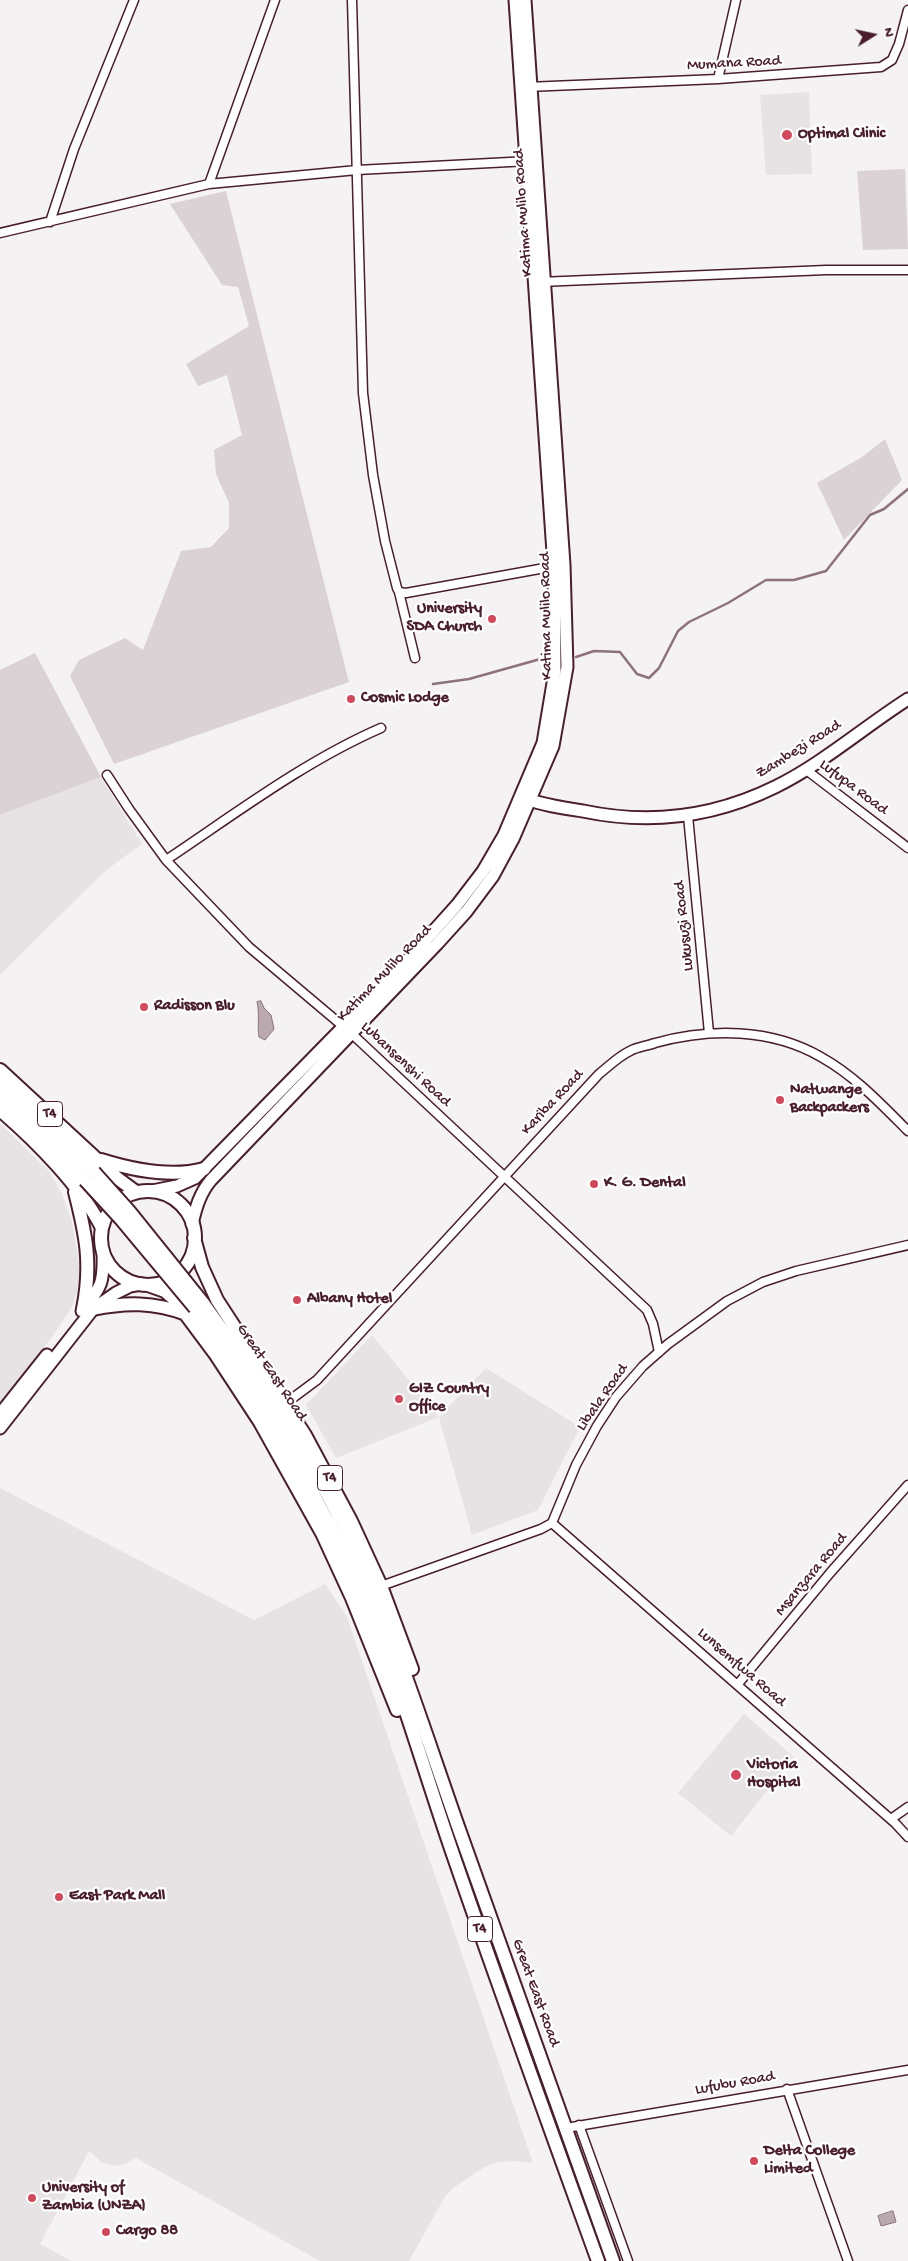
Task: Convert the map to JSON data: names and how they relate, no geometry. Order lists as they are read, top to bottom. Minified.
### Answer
{"streets":{"main road":["Katima Mulilo Road","Zambezi Road","T4","Great East Road"],"street":["Mumana Road","Lufupa Road","Lukusuzi Road","Lubansenshi Road","Kariba Road","Libala Road","Msanzara Road","Lunsemfwa Road","Lufubu Road"]},"crossings":[["Mumana Road","Katima Mulilo Road"],["Katima Mulilo Road","Zambezi Road"],["Katima Mulilo Road","Lubansenshi Road"],["Katima Mulilo Road","T4"],["Katima Mulilo Road","Great East Road"],["Zambezi Road","Lufupa Road"],["Zambezi Road","Lukusuzi Road"],["Lukusuzi Road","Kariba Road"],["Lubansenshi Road","Kariba Road"],["Lubansenshi Road","Libala Road"],["Kariba Road","Great East Road"],["T4","Great East Road"],["Great East Road","Lufubu Road"],["Libala Road","Lunsemfwa Road"],["Msanzara Road","Lunsemfwa Road"]],"places":["Optimal Clinic","University SDA Church","Cosmic Lodge","Radisson Blu","Natwange Backpackers","K. G. Dental","Albany Hotel","GIZ Country Office","Victoria Hospital","East Park Mall","Delta College Limited","University of Zambia (UNZA)","Cargo 88"],"north":"right"}
